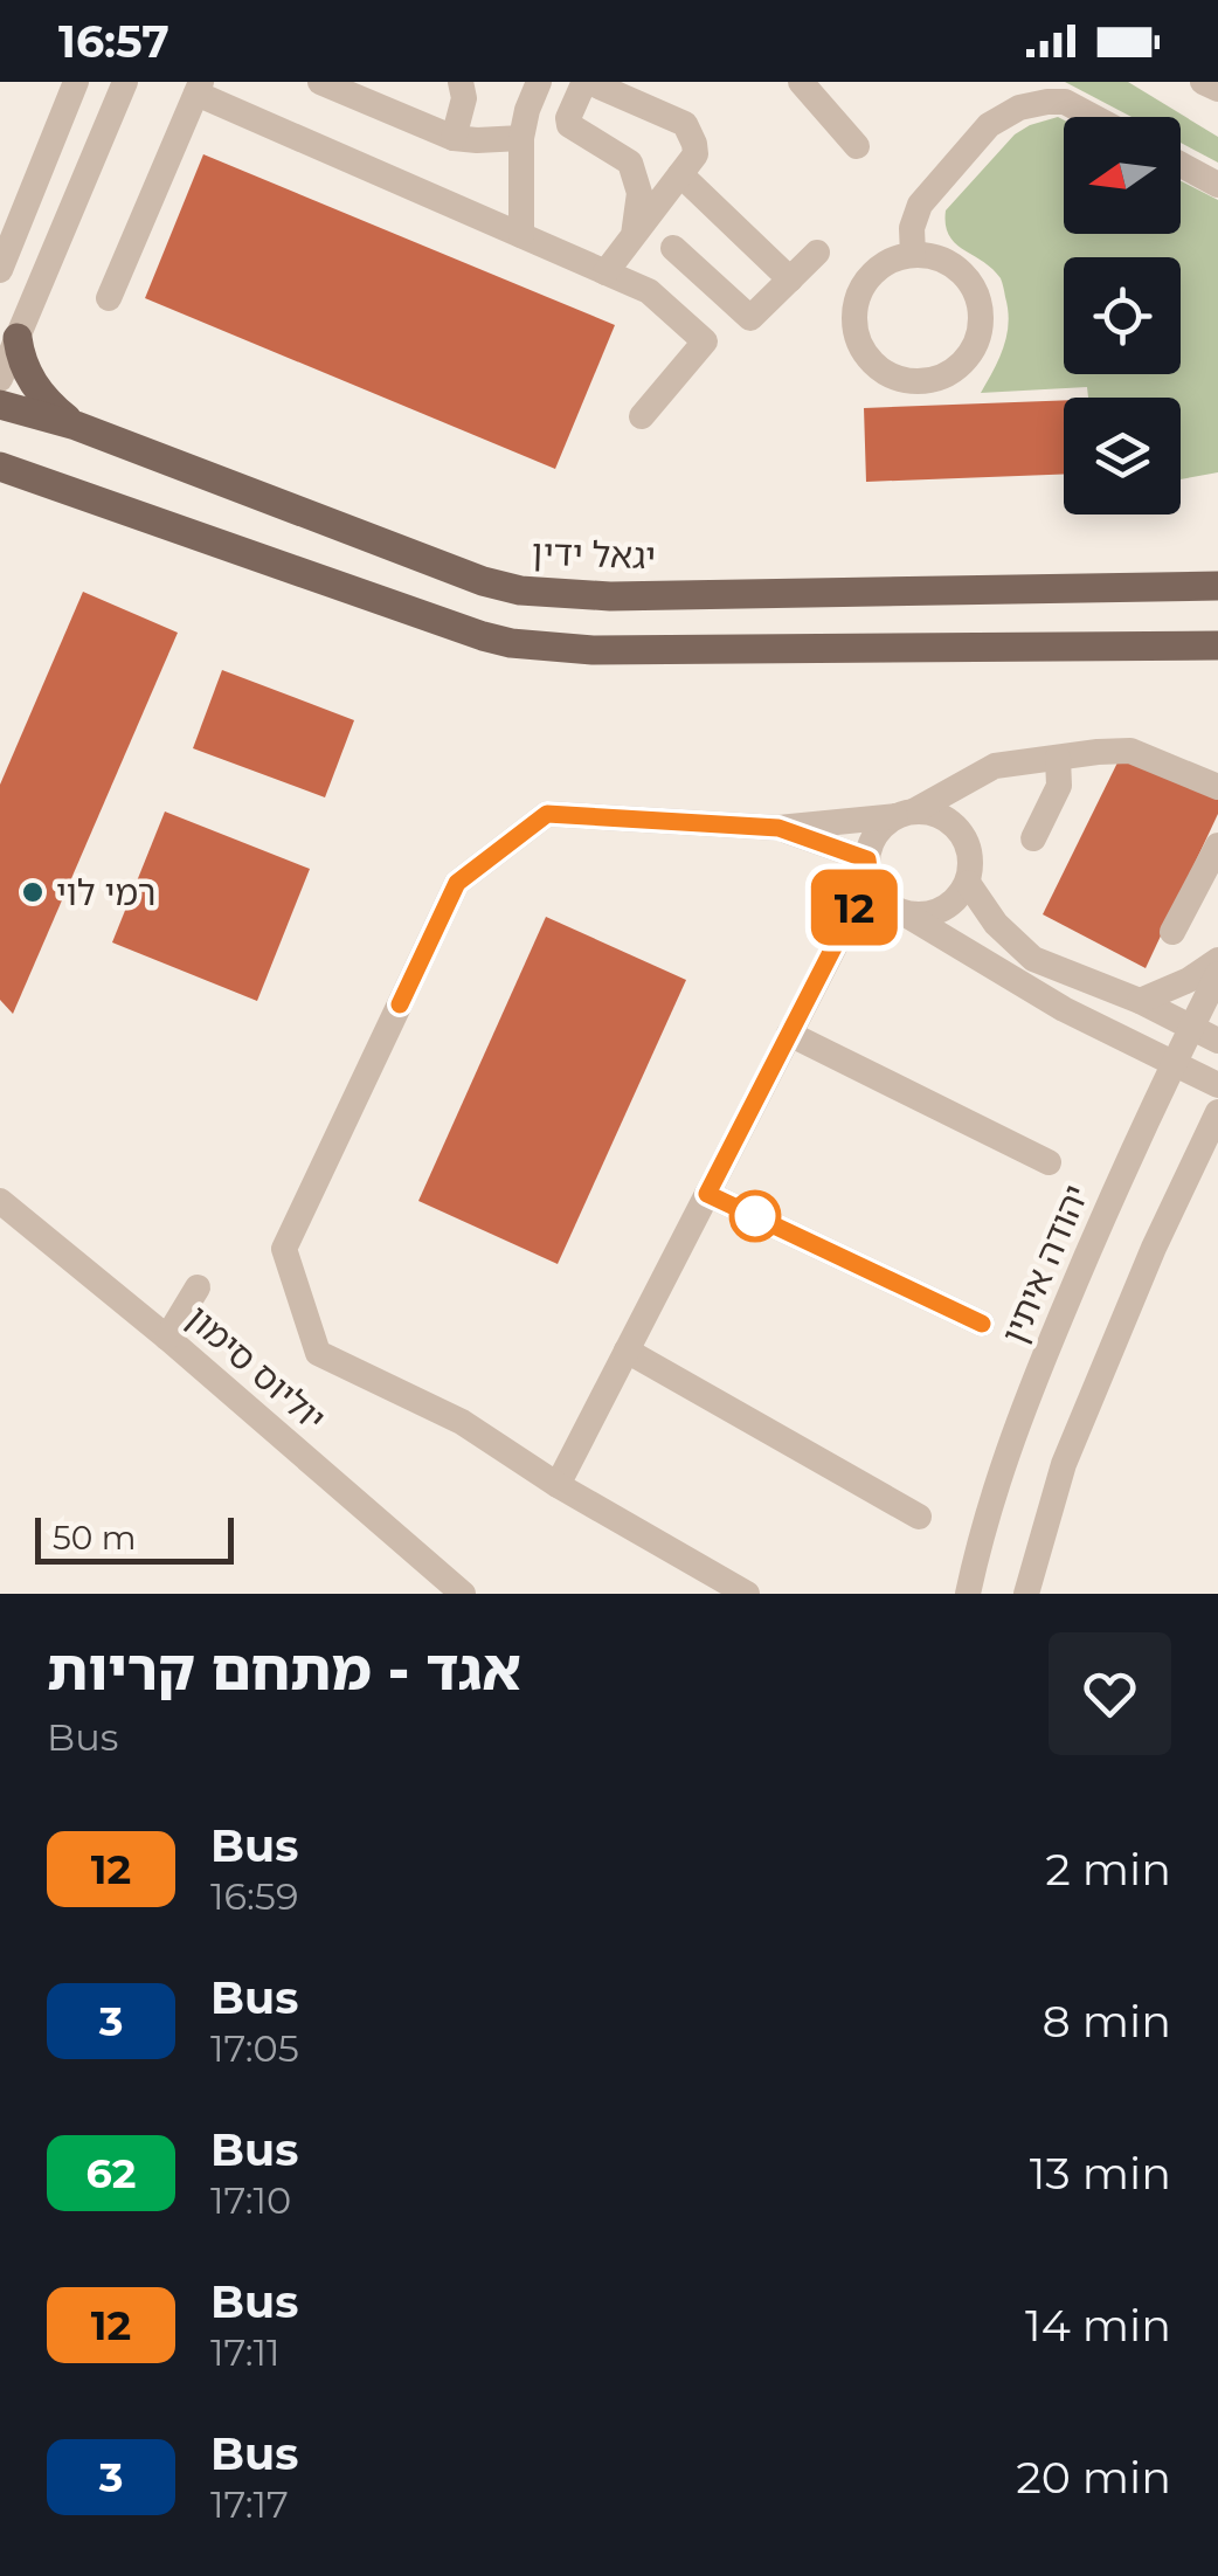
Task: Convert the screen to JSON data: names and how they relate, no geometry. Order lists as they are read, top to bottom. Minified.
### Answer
{"streets":{"main road":["יגאל ידין"],"street":["יהודה איתין","יוליוס סימון"]},"places":["רמי לוי"],"lines":["bus line 12"],"scale_bar":"50 m","north":"left","page":{"status":"16:57","on_map":"12","scale":"50 m","heading":["אגד - מתחם קריות","Bus"],"list":[{"mark":"12","name":"Bus","note":"16:59","value":"2 min"},{"mark":"3","name":"Bus","note":"17:05","value":"8 min"},{"mark":"62","name":"Bus","note":"17:10","value":"13 min"},{"mark":"12","name":"Bus","note":"17:11","value":"14 min"},{"mark":"3","name":"Bus","note":"17:17","value":"20 min"}]}}
